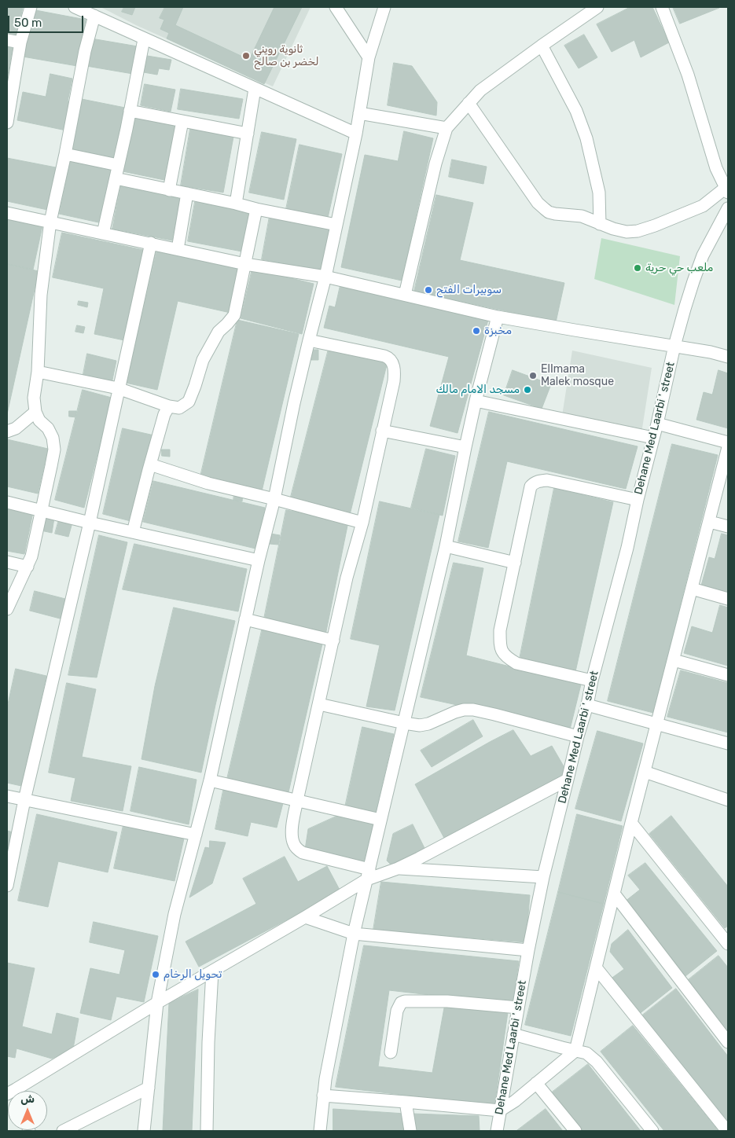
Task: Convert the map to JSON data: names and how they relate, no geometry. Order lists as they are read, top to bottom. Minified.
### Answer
{"streets":{"street":["Dehane Med Laarbi ' street"]},"places":["ثانوية رويني لخضر بن صالح","ملعب حي حرية","سوبيرات الفتح","مخبزة","ElImama Malek mosque","مسجد الامام مالك","تحويل الرخام"],"scale_bar":"50 m","north":"top"}
